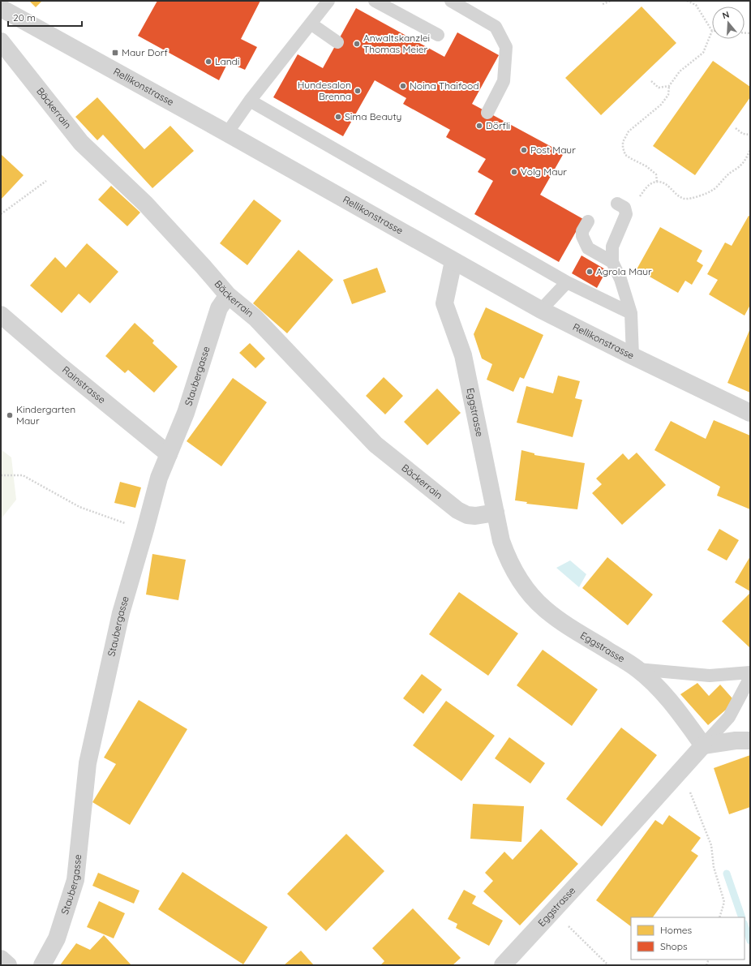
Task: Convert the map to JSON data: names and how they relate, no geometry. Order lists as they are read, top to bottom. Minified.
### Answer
{"streets":{"street":["Rellikonstrasse","Bäckerrain","Staubergasse","Rainstrasse","Eggstrasse"]},"crossings":[["Rellikonstrasse","Eggstrasse"],["Bäckerrain","Staubergasse"],["Bäckerrain","Eggstrasse"],["Staubergasse","Rainstrasse"]],"places":{"other":["Anwaltskanzlei Thomas Meier","Landi","Noina Thaifood","Hundesalon Brenna","Sima Beauty","Dörfli","Post Maur","Volg Maur","Agrola Maur","Kindergarten Maur"],"transit":["Maur Dorf"]},"legend":["Homes","Shops"],"scale_bar":"20 m","north":"top"}
